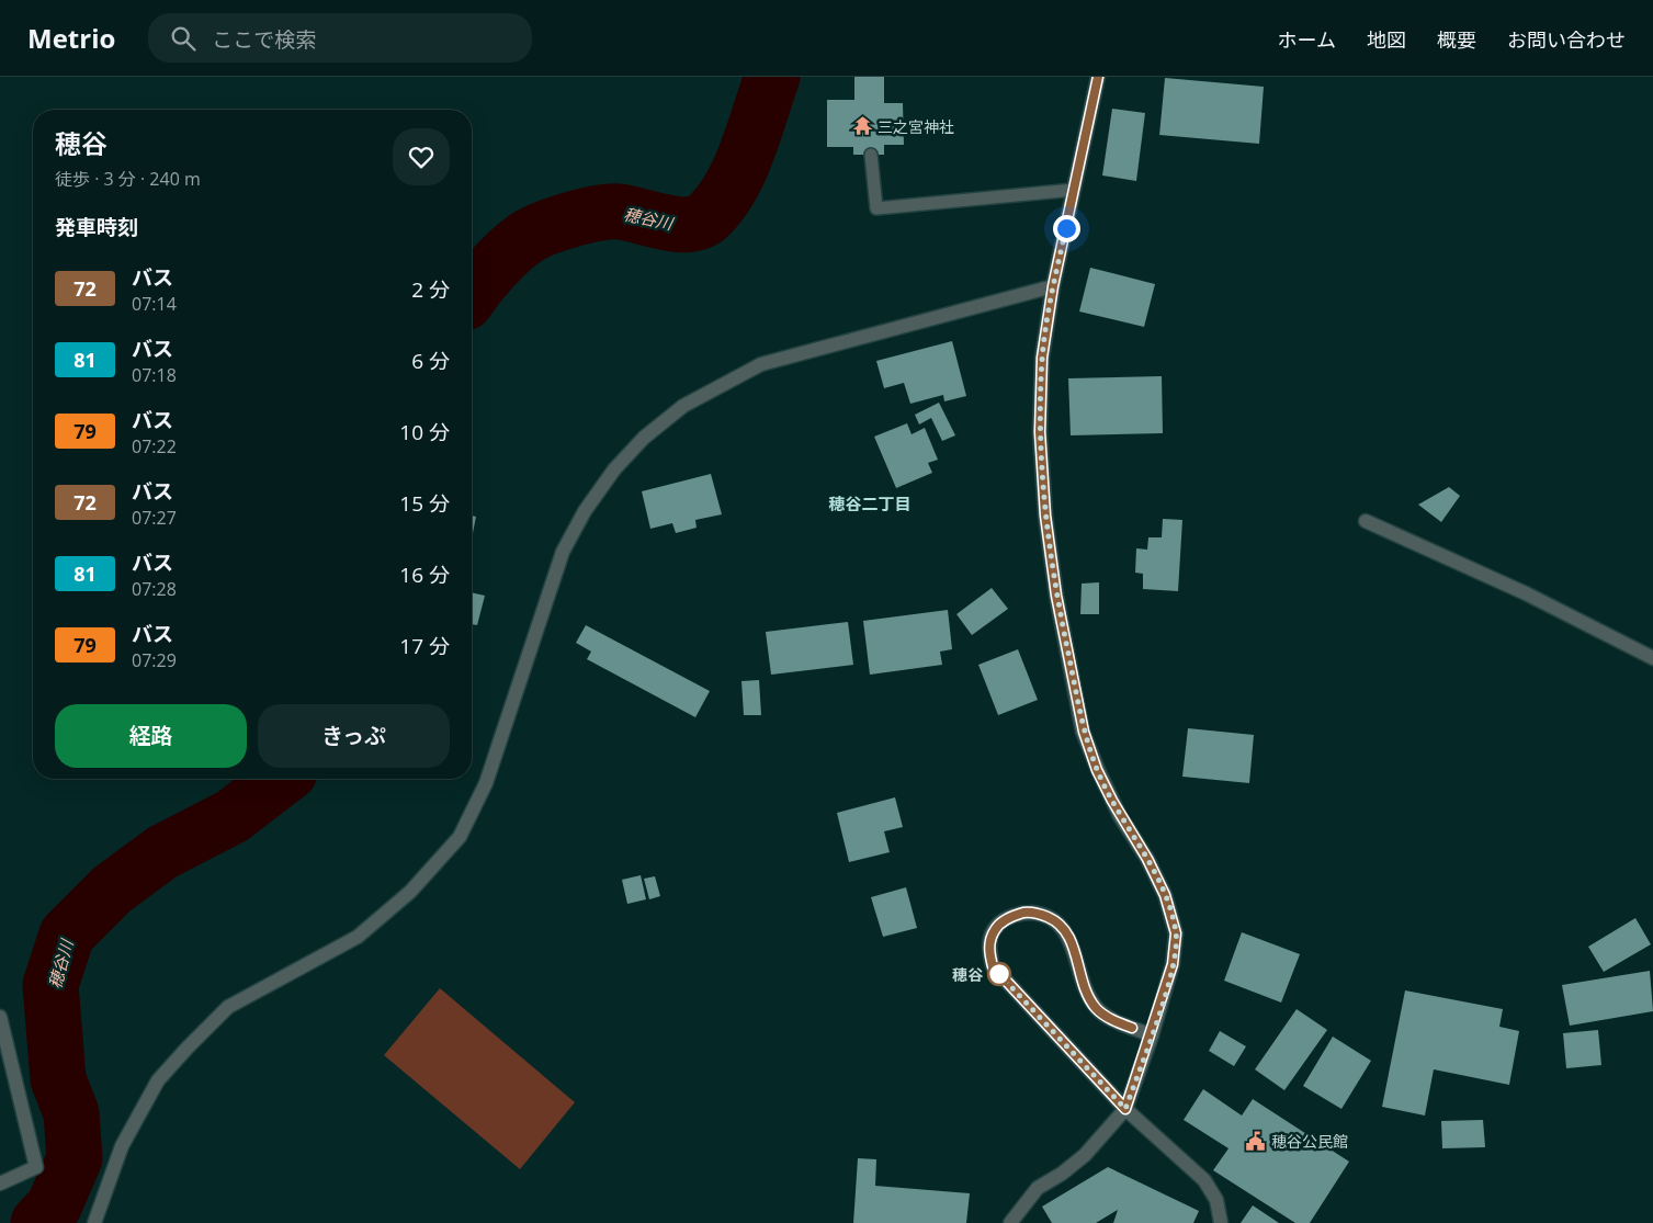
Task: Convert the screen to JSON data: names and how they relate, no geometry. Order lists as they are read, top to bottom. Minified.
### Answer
{"districts":["穂谷二丁目"],"water":["穂谷川"],"places":{"temple":["三之宮神社"],"other":["穂谷"],"public building":["穂谷公民館"]},"lines":["bus line 72"],"page":{"header":"Metrio","search":"ここで検索","nav":["ホーム","地図","概要","お問い合わせ"],"heading":[["穂谷","徒歩 · 3 分 · 240 m"],"発車時刻"],"list":[{"mark":"72","name":"バス","note":"07:14","value":"2 分"},{"mark":"81","name":"バス","note":"07:18","value":"6 分"},{"mark":"79","name":"バス","note":"07:22","value":"10 分"},{"mark":"72","name":"バス","note":"07:27","value":"15 分"},{"mark":"81","name":"バス","note":"07:28","value":"16 分"},{"mark":"79","name":"バス","note":"07:29","value":"17 分"}],"buttons":["経路","きっぷ"]}}
